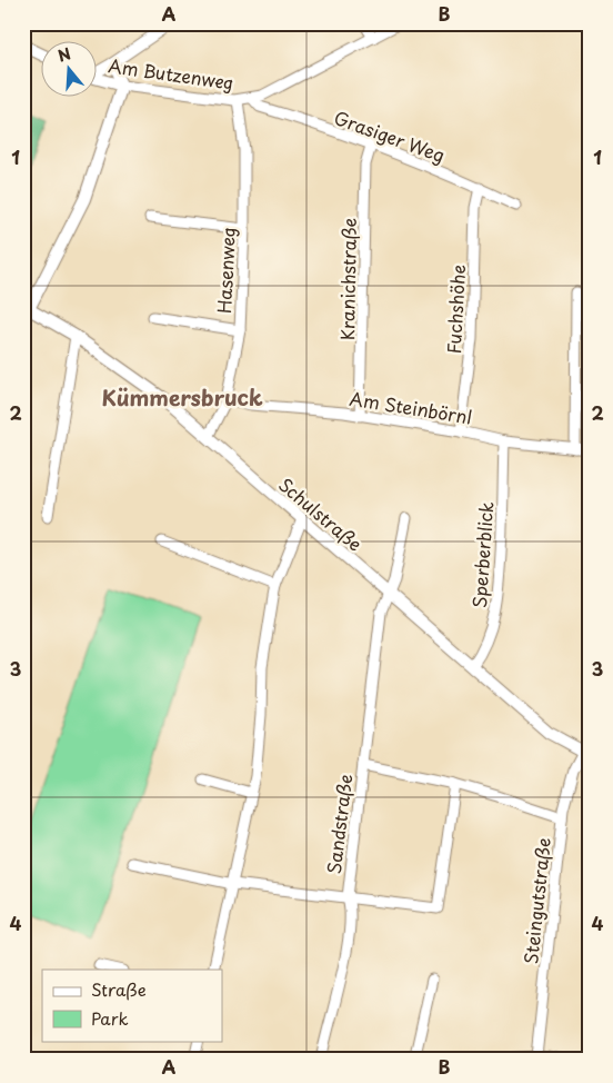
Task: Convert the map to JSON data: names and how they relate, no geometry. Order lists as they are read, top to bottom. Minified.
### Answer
{"streets":{"street":["Am Butzenweg","Grasiger Weg","Hasenweg","Kranichstraße","Fuchshöhe","Am Steinbörnl","Schulstraße","Sperberblick","Sandstraße","Steingutstraße"]},"crossings":[["Am Butzenweg","Grasiger Weg"],["Am Butzenweg","Hasenweg"],["Grasiger Weg","Kranichstraße"],["Grasiger Weg","Fuchshöhe"],["Hasenweg","Am Steinbörnl"],["Hasenweg","Schulstraße"],["Kranichstraße","Am Steinbörnl"],["Fuchshöhe","Am Steinbörnl"],["Am Steinbörnl","Sperberblick"],["Schulstraße","Sperberblick"],["Schulstraße","Sandstraße"],["Schulstraße","Steingutstraße"]],"districts":["Kümmersbruck"],"legend":["Straße","Park"],"north":"top","grid":{"columns":["A","B"],"rows":["1","2","3","4"]}}
